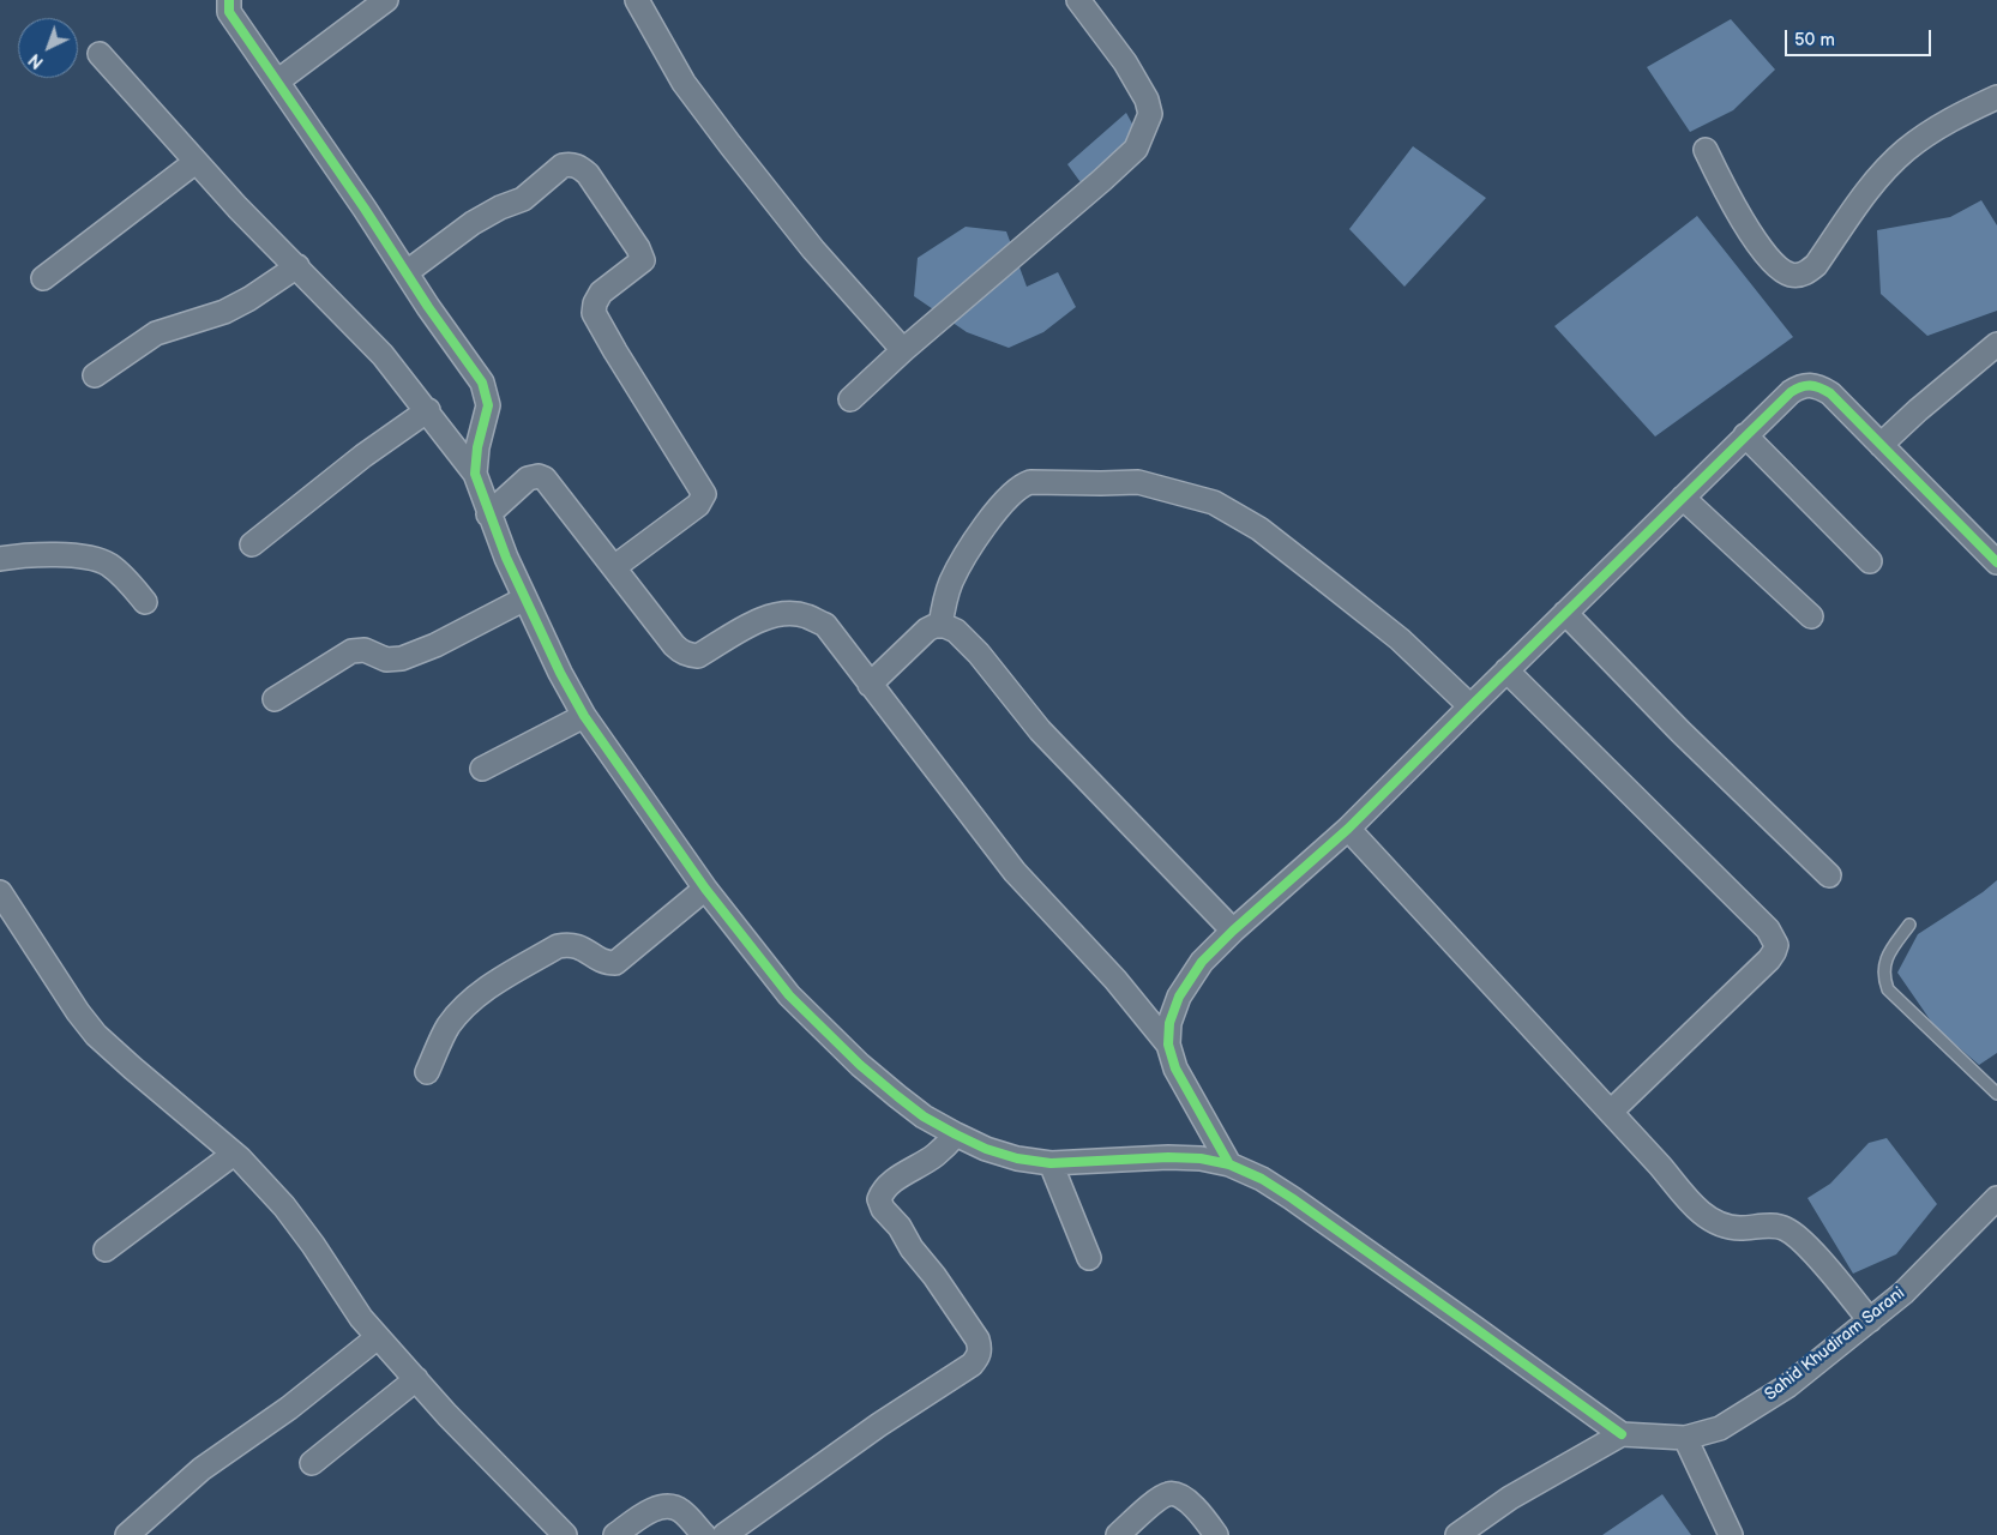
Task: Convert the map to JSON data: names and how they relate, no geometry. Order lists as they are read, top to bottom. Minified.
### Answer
{"streets":{"street":["Sahid Khudiram Sarani"]},"scale_bar":"50 m","north":"bottom left"}
